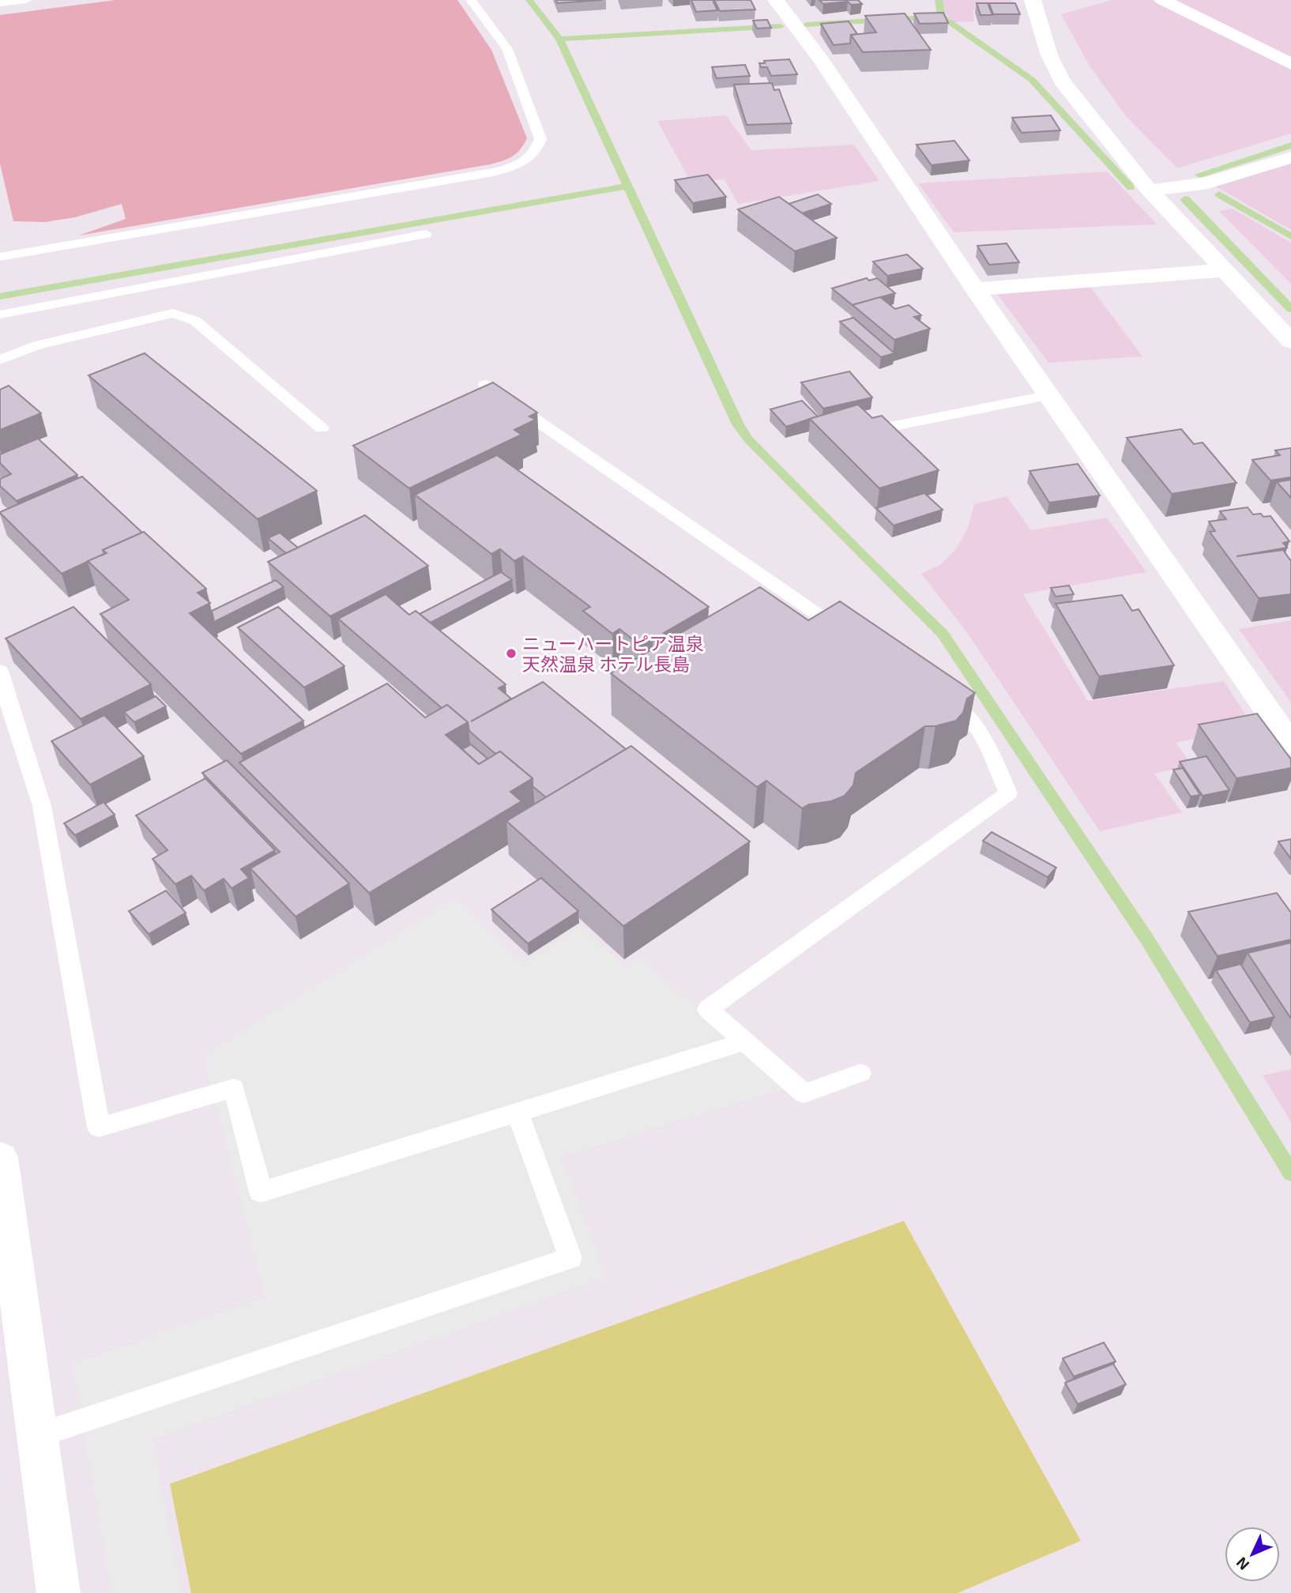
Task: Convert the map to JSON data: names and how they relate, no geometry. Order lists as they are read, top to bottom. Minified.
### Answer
{"places":["ニューハートピア温泉 天然温泉 ホテル長島"],"north":"bottom left"}
